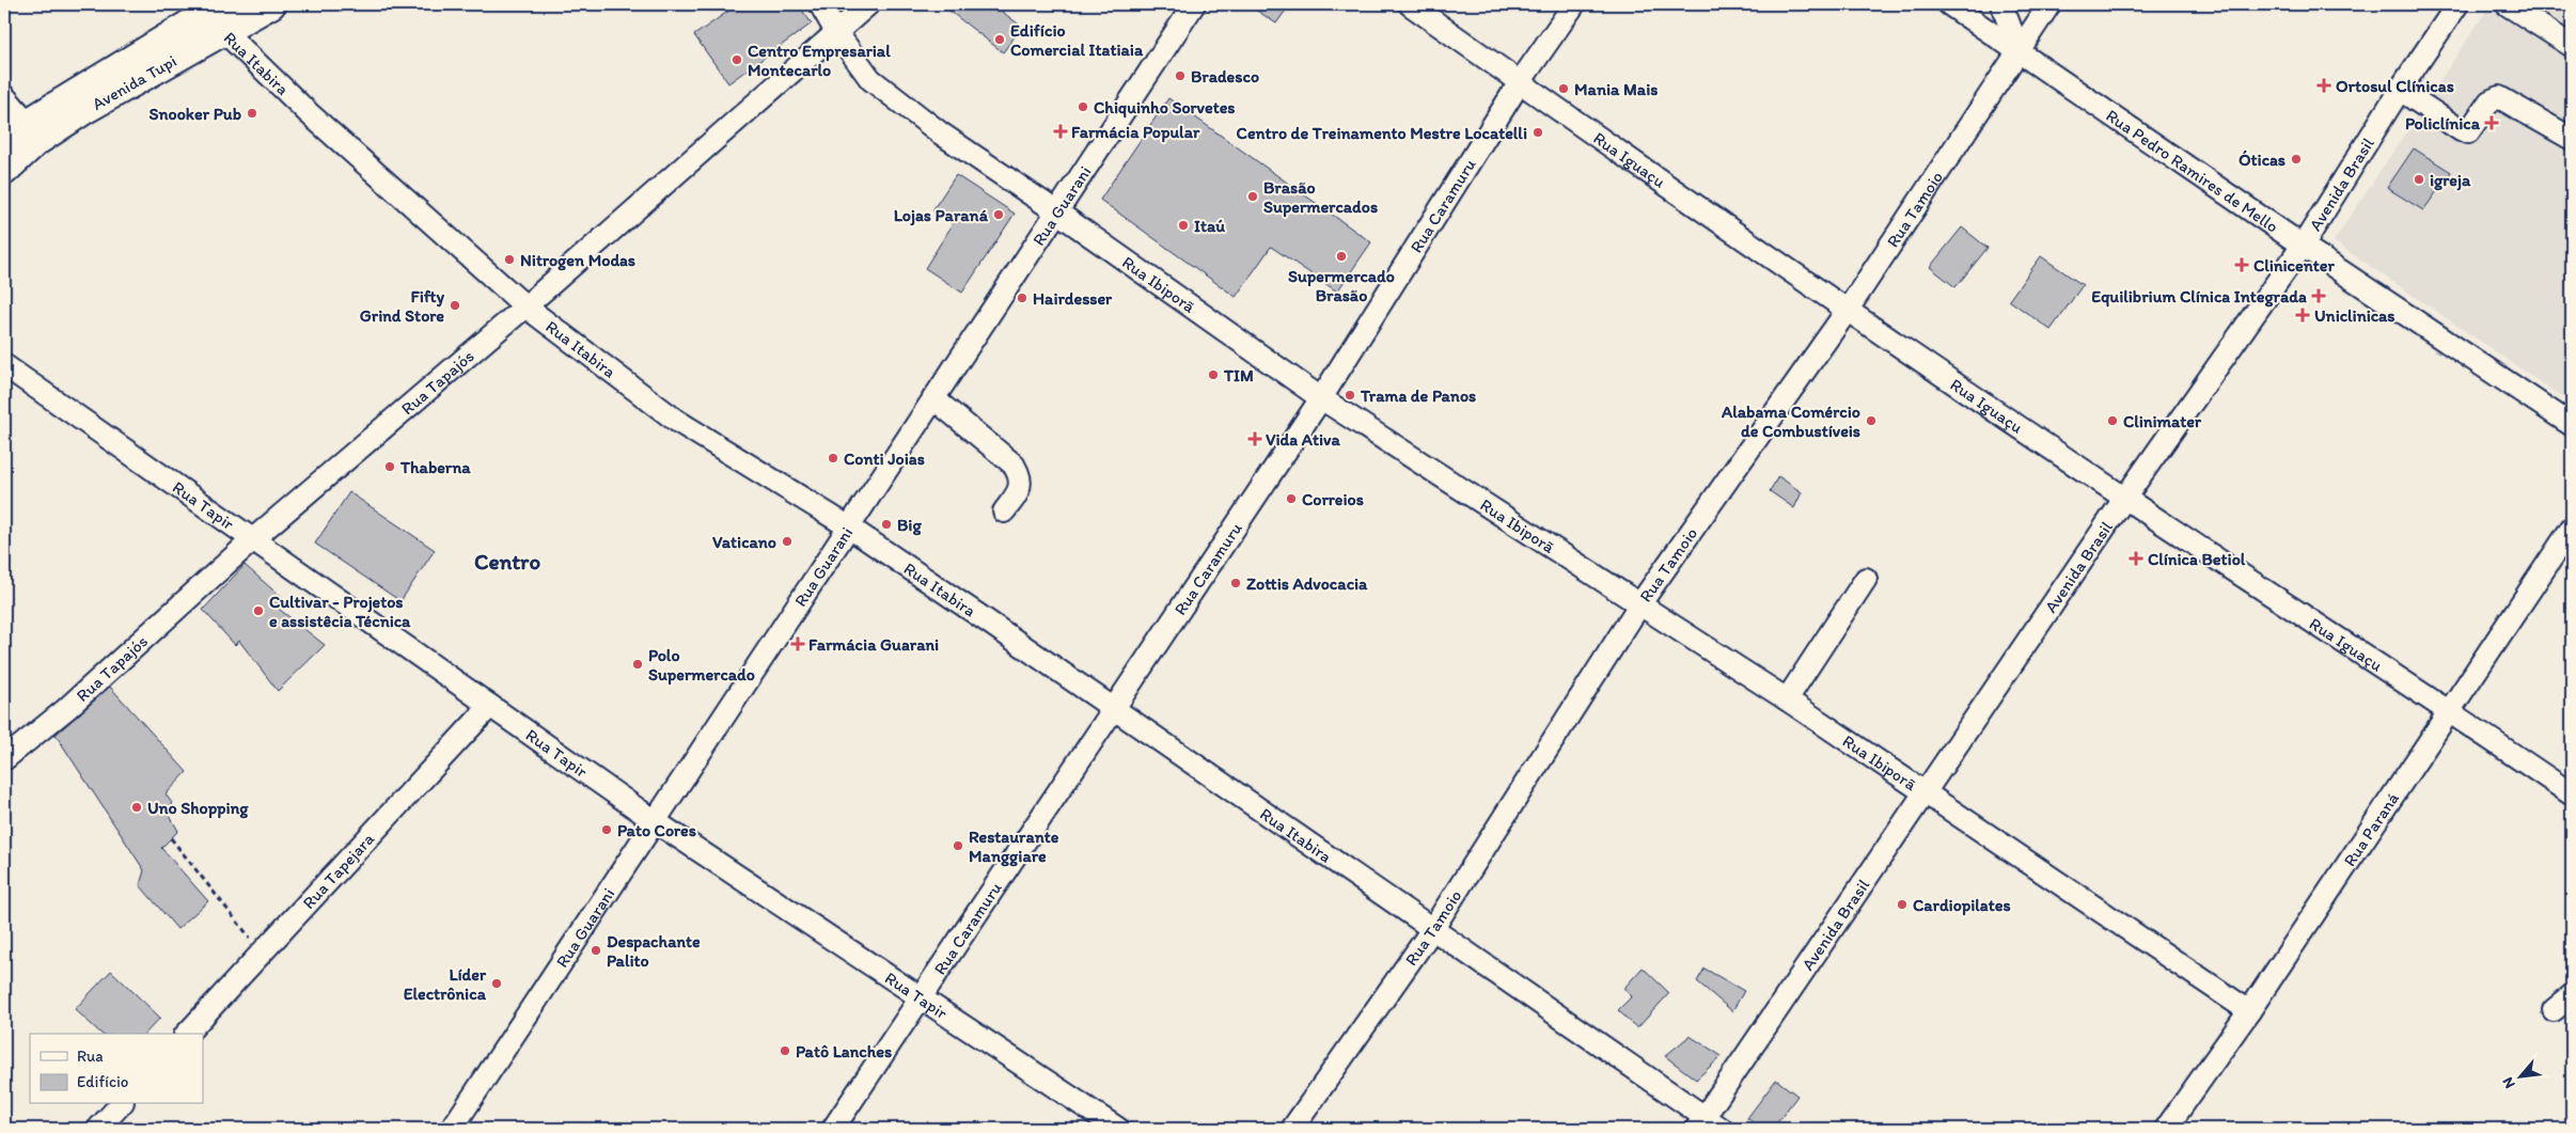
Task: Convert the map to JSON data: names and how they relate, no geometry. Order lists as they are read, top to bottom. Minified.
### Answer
{"streets":{"main road":["Avenida Tupi"],"street":["Rua Itabira","Rua Iguaçu","Rua Pedro Ramires de Mello","Avenida Brasil","Rua Guarani","Rua Caramuru","Rua Tamoio","Rua Ibiporã","Rua Tapajós","Rua Tapir","Rua Paraná","Rua Tapejara"]},"crossings":[["Rua Itabira","Avenida Tupi"],["Rua Itabira","Avenida Brasil"],["Rua Itabira","Rua Guarani"],["Rua Itabira","Rua Caramuru"],["Rua Itabira","Rua Tamoio"],["Rua Itabira","Rua Tapajós"],["Rua Iguaçu","Avenida Brasil"],["Rua Iguaçu","Rua Caramuru"],["Rua Iguaçu","Rua Tamoio"],["Rua Iguaçu","Rua Paraná"],["Rua Pedro Ramires de Mello","Avenida Brasil"],["Rua Pedro Ramires de Mello","Rua Tamoio"],["Avenida Brasil","Rua Ibiporã"],["Rua Guarani","Rua Ibiporã"],["Rua Guarani","Rua Tapir"],["Rua Caramuru","Rua Ibiporã"],["Rua Caramuru","Rua Tapir"],["Rua Tamoio","Rua Ibiporã"],["Rua Ibiporã","Rua Tapajós"],["Rua Ibiporã","Rua Paraná"],["Rua Tapajós","Rua Tapir"],["Rua Tapir","Rua Tapejara"]],"districts":["Centro"],"places":{"other":["Edifício Comercial Itatiaia","Centro Empresarial Montecarlo","Bradesco","Mania Mais","Chiquinho Sorvetes","Snooker Pub","Centro de Treinamento Mestre Locatelli","Óticas","igreja","Brasão Supermercados","Lojas Paraná","Itaú","Supermercado Brasão","Nitrogen Modas","Hairdesser","Fifty Grind Store","TIM","Trama de Panos","Alabama Comércio de Combustíveis","Clinimater","Conti Joias","Thaberna","Correios","Big","Vaticano","Zottis Advocacia","Cultivar - Projetos e assistêcia Técnica","Polo Supermercado","Uno Shopping","Pato Cores","Restaurante Manggiare","Cardiopilates","Despachante Palito","Líder Electrônica","Patô Lanches"],"health":["Ortosul Clínicas","Policlínica","Farmácia Popular","Clinicenter","Equilibrium Clínica Integrada","Uniclinicas","Vida Ativa","Clínica Betiol","Farmácia Guarani"]},"legend":["Rua","Edifício"],"north":"bottom left"}
